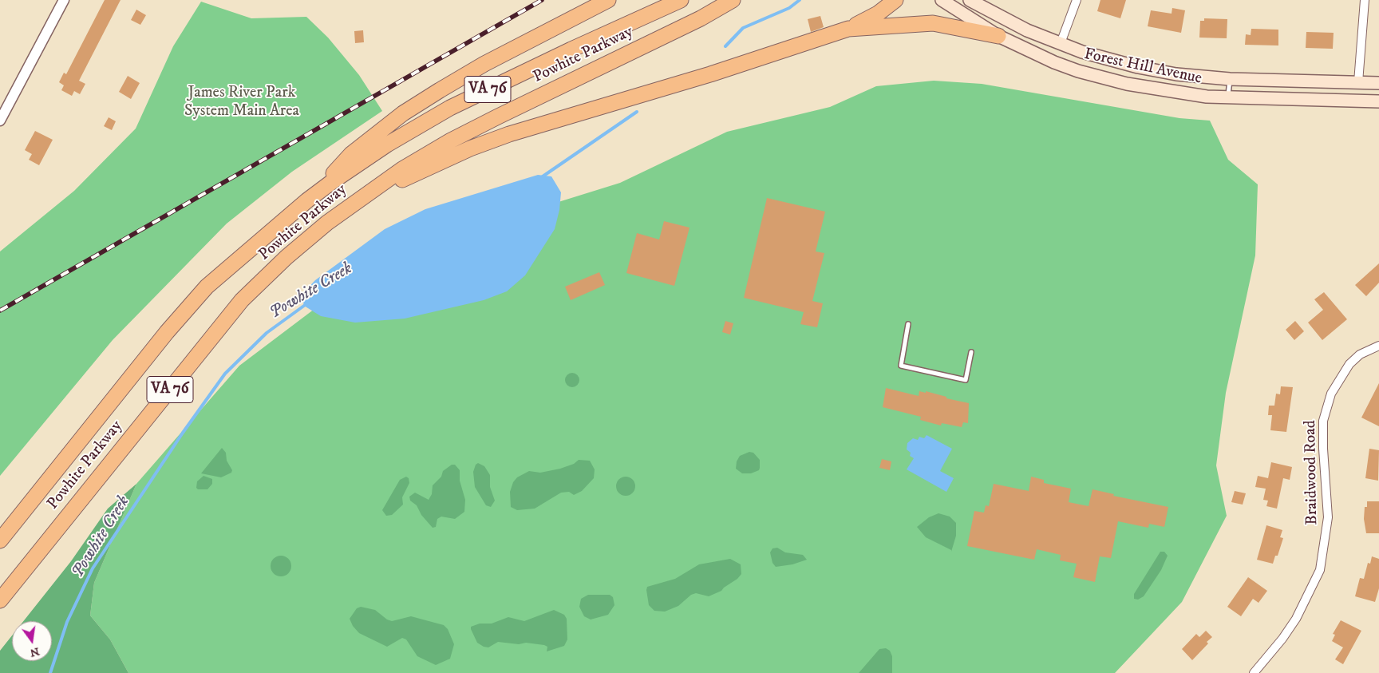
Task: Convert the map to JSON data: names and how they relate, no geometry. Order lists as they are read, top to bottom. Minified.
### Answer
{"streets":{"highway":["Powhite Parkway","VA 76"],"main road":["Forest Hill Avenue"],"street":["Braidwood Road"]},"water":["Powhite Creek"],"parks":["James River Park System Main Area"],"north":"bottom"}
